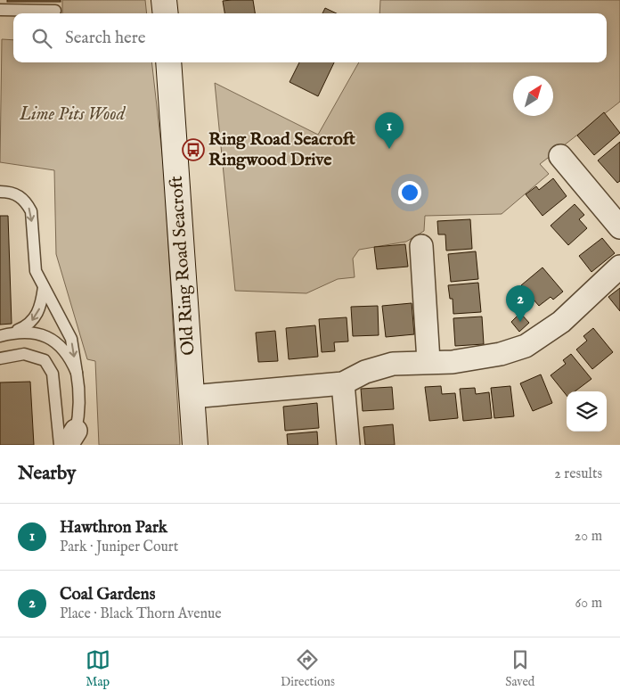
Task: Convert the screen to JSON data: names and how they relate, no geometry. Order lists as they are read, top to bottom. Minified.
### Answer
{"streets":{"main road":["Old Ring Road Seacroft"]},"parks":["Lime Pits Wood"],"places":{"bus stop":["Ring Road Seacroft Ringwood Drive"]},"north":"top right","page":{"search":"Search here","pins":["1","2"],"heading":["Nearby","2 results"],"list":[{"mark":"1","name":"Hawthron Park","note":"Park · Juniper Court","value":"20 m"},{"mark":"2","name":"Coal Gardens","note":"Place · Black Thorn Avenue","value":"60 m"}],"nav":["Map","Directions","Saved"]}}
